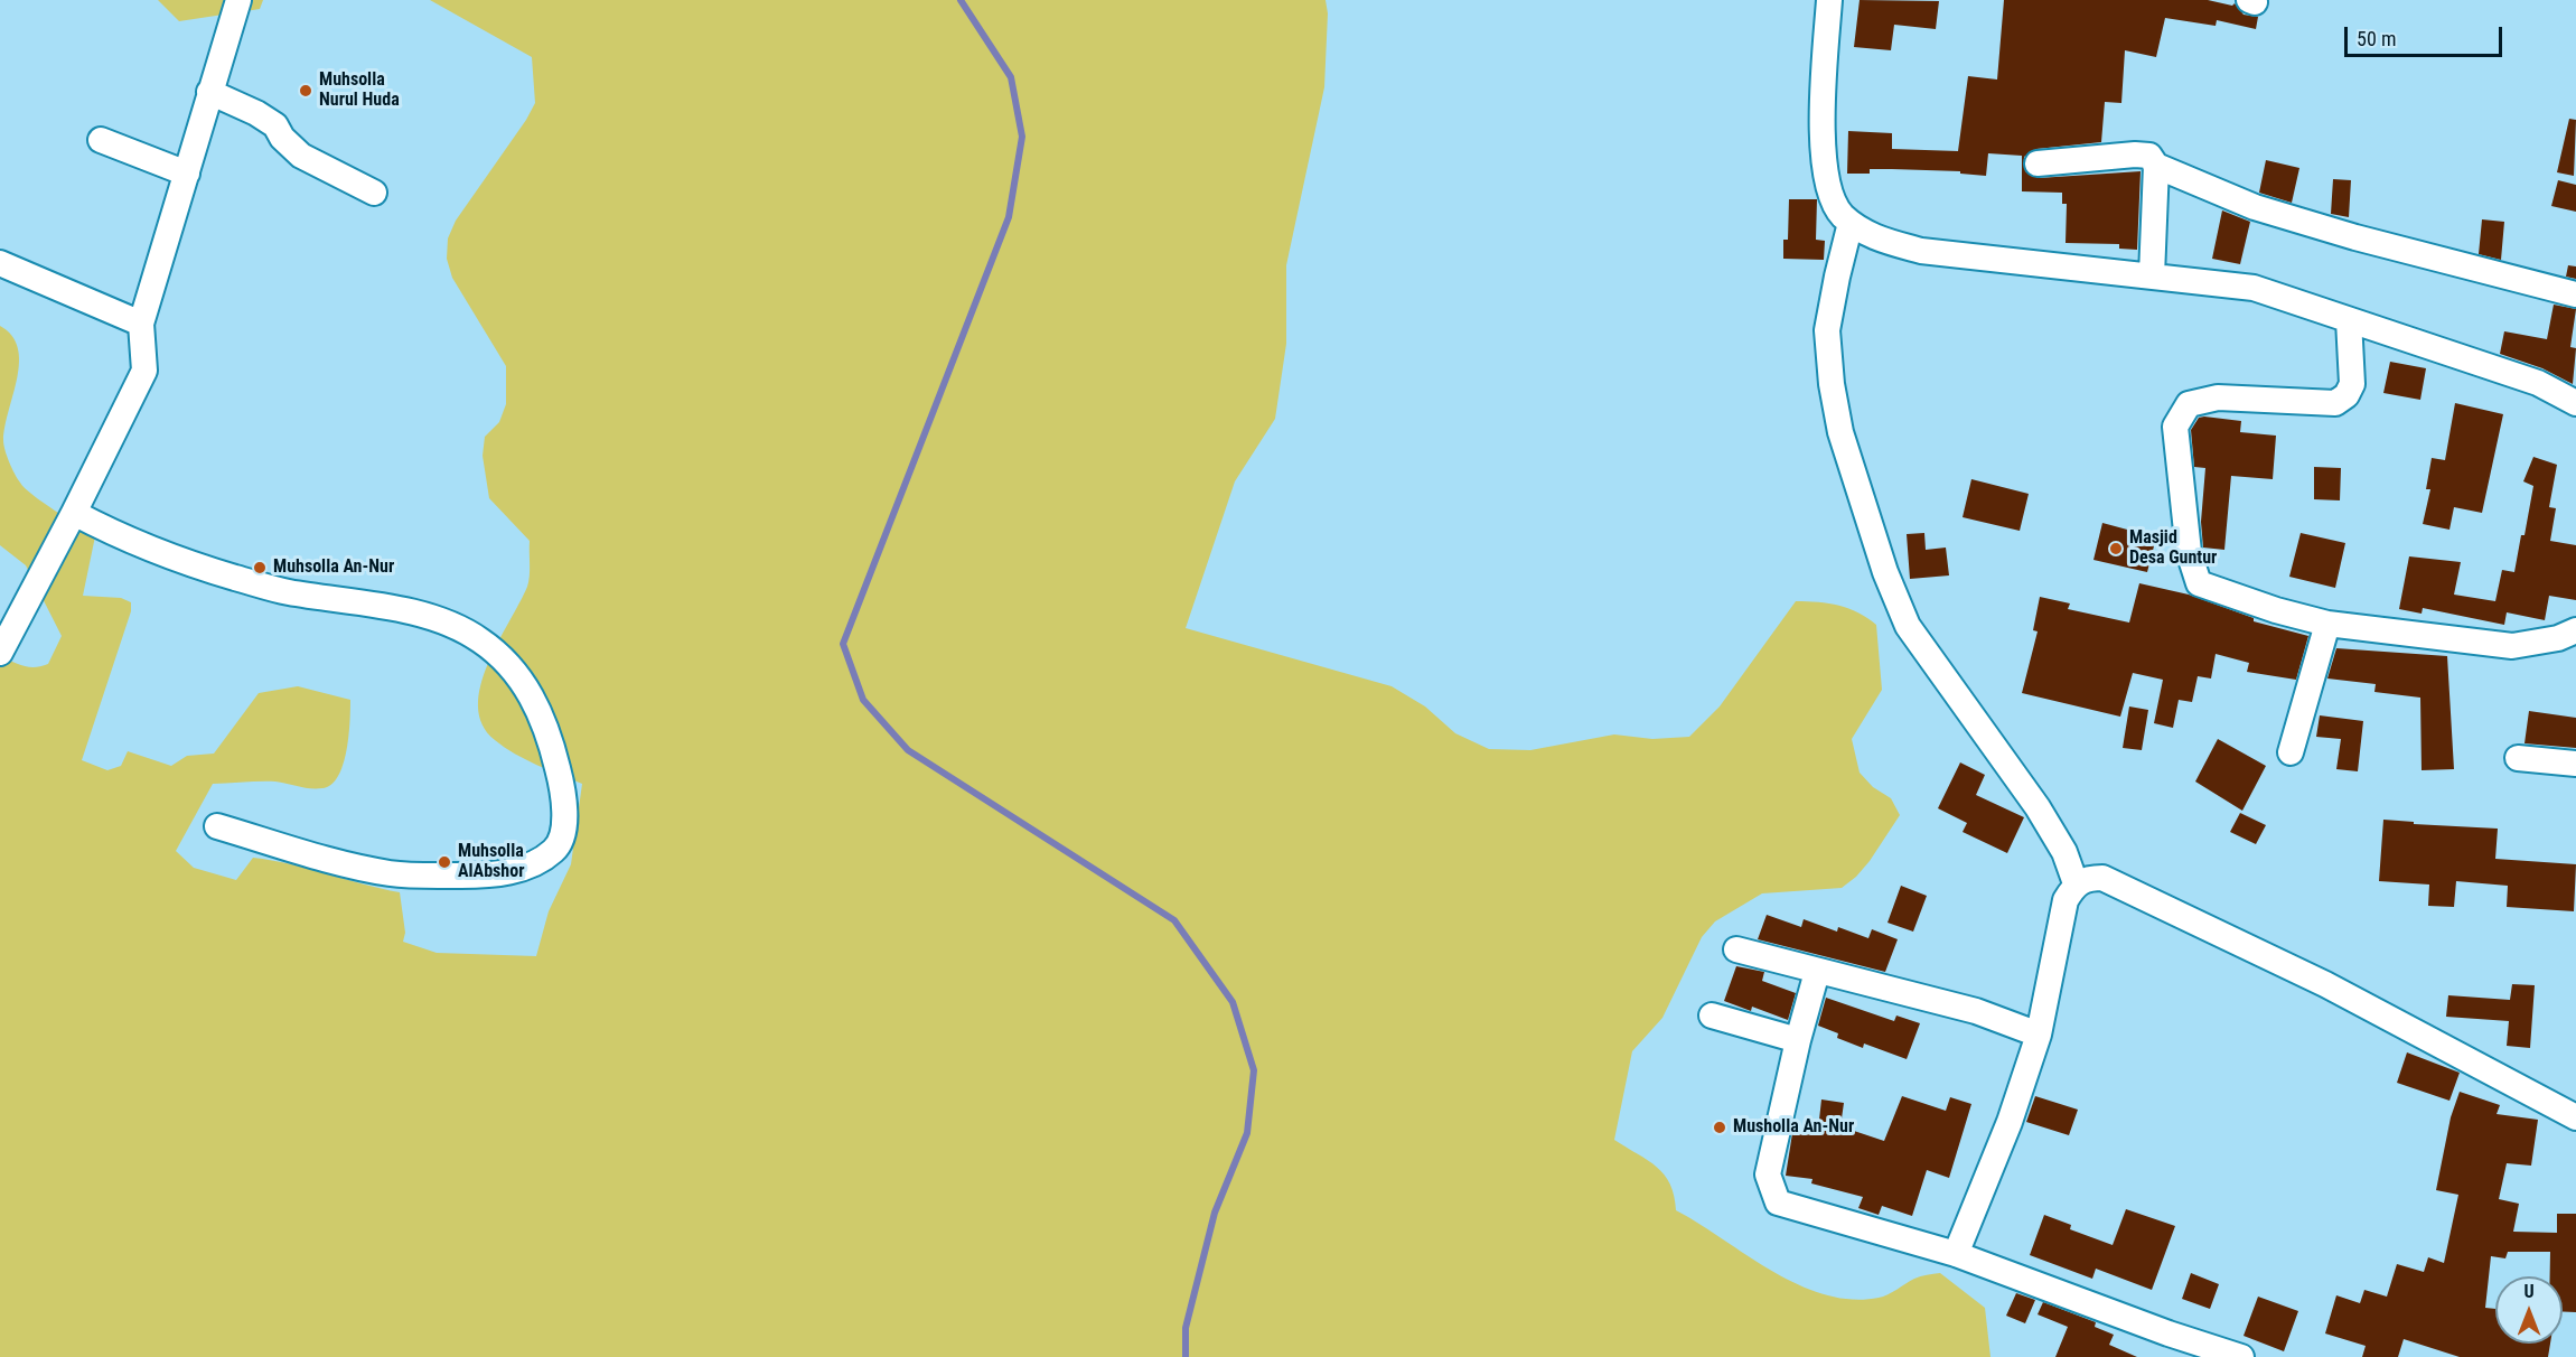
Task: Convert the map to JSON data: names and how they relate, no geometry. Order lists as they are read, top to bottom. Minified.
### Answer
{"places":["Muhsolla Nurul Huda","Masjid Desa Guntur","Muhsolla An-Nur","Muhsolla AlAbshor","Musholla An-Nur"],"scale_bar":"50 m","north":"top"}
